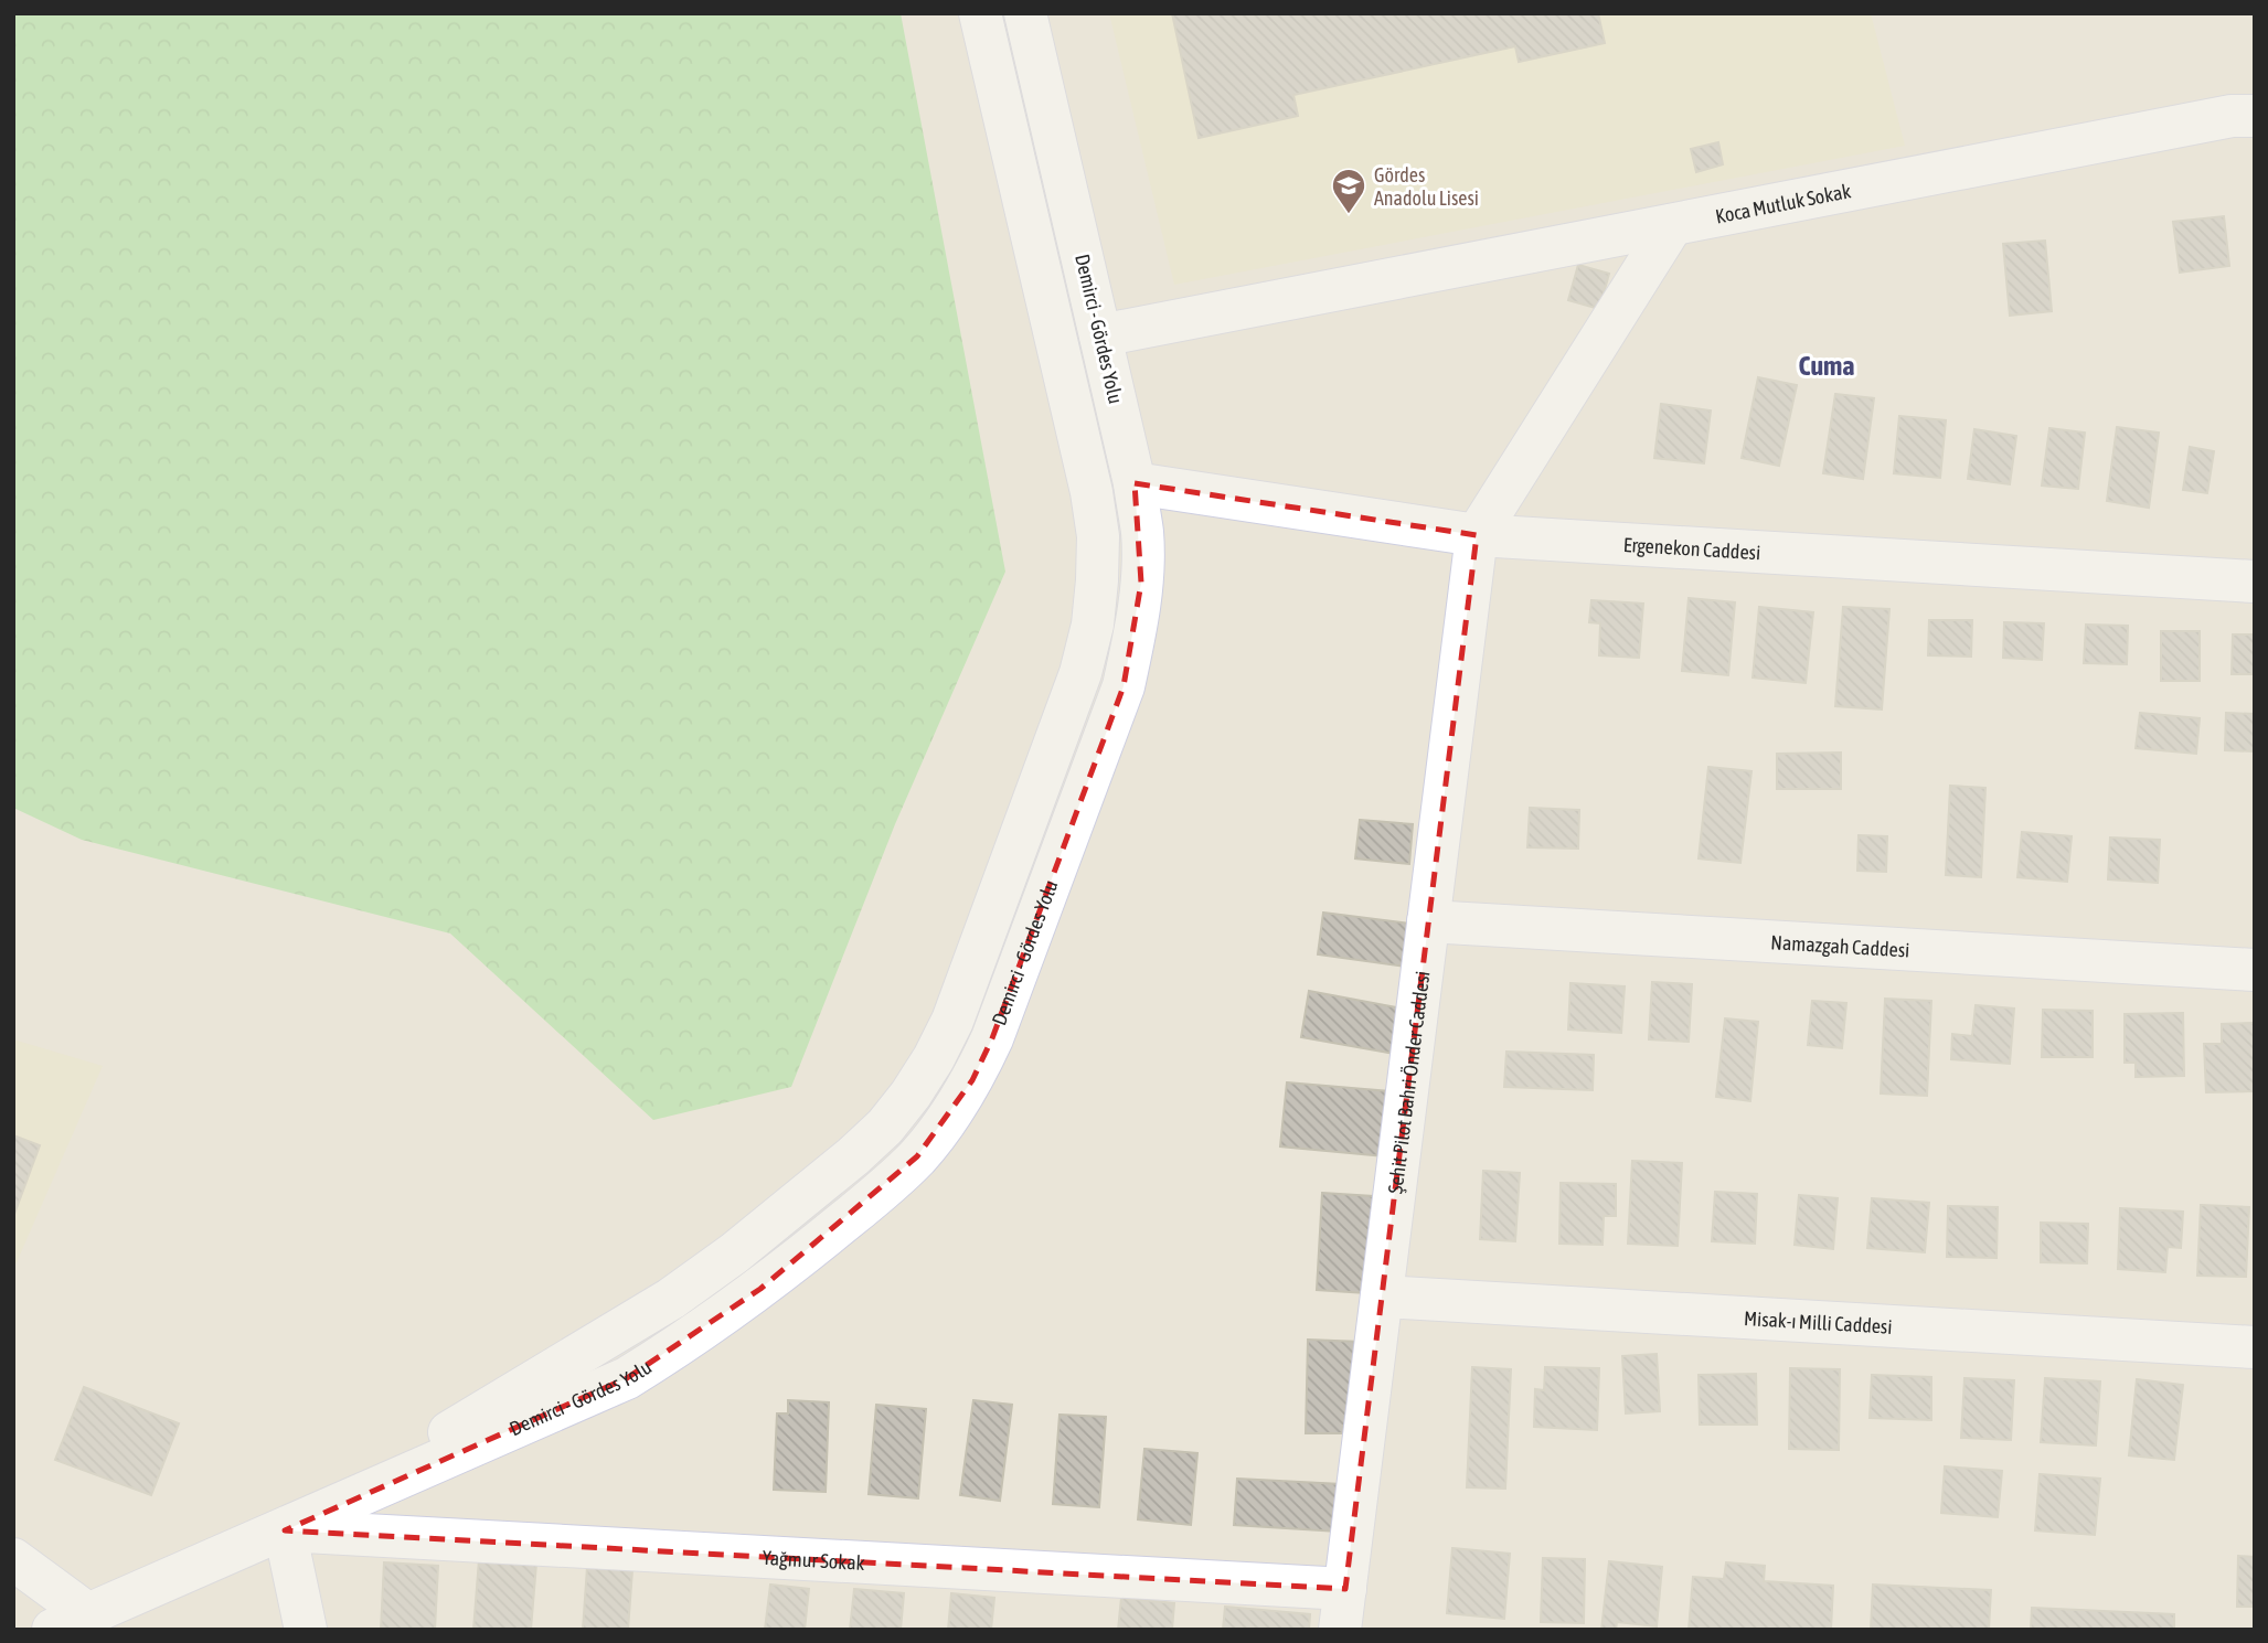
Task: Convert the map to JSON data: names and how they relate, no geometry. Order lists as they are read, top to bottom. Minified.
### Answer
{"streets":{"street":["Koca Mutluk Sokak","Demirci - Gördes Yolu","Ergenekon Caddesi","Namazgah Caddesi","Şehit Pilot Bahri Önder Caddesi","Misak-ı Milli Caddesi","Yağmur Sokak"]},"crossings":[["Koca Mutluk Sokak","Demirci - Gördes Yolu"],["Demirci - Gördes Yolu","Ergenekon Caddesi"],["Demirci - Gördes Yolu","Yağmur Sokak"],["Ergenekon Caddesi","Şehit Pilot Bahri Önder Caddesi"],["Namazgah Caddesi","Şehit Pilot Bahri Önder Caddesi"],["Şehit Pilot Bahri Önder Caddesi","Misak-ı Milli Caddesi"],["Şehit Pilot Bahri Önder Caddesi","Yağmur Sokak"]],"districts":["Cuma"],"places":{"school or university":["Gördes Anadolu Lisesi"]}}
